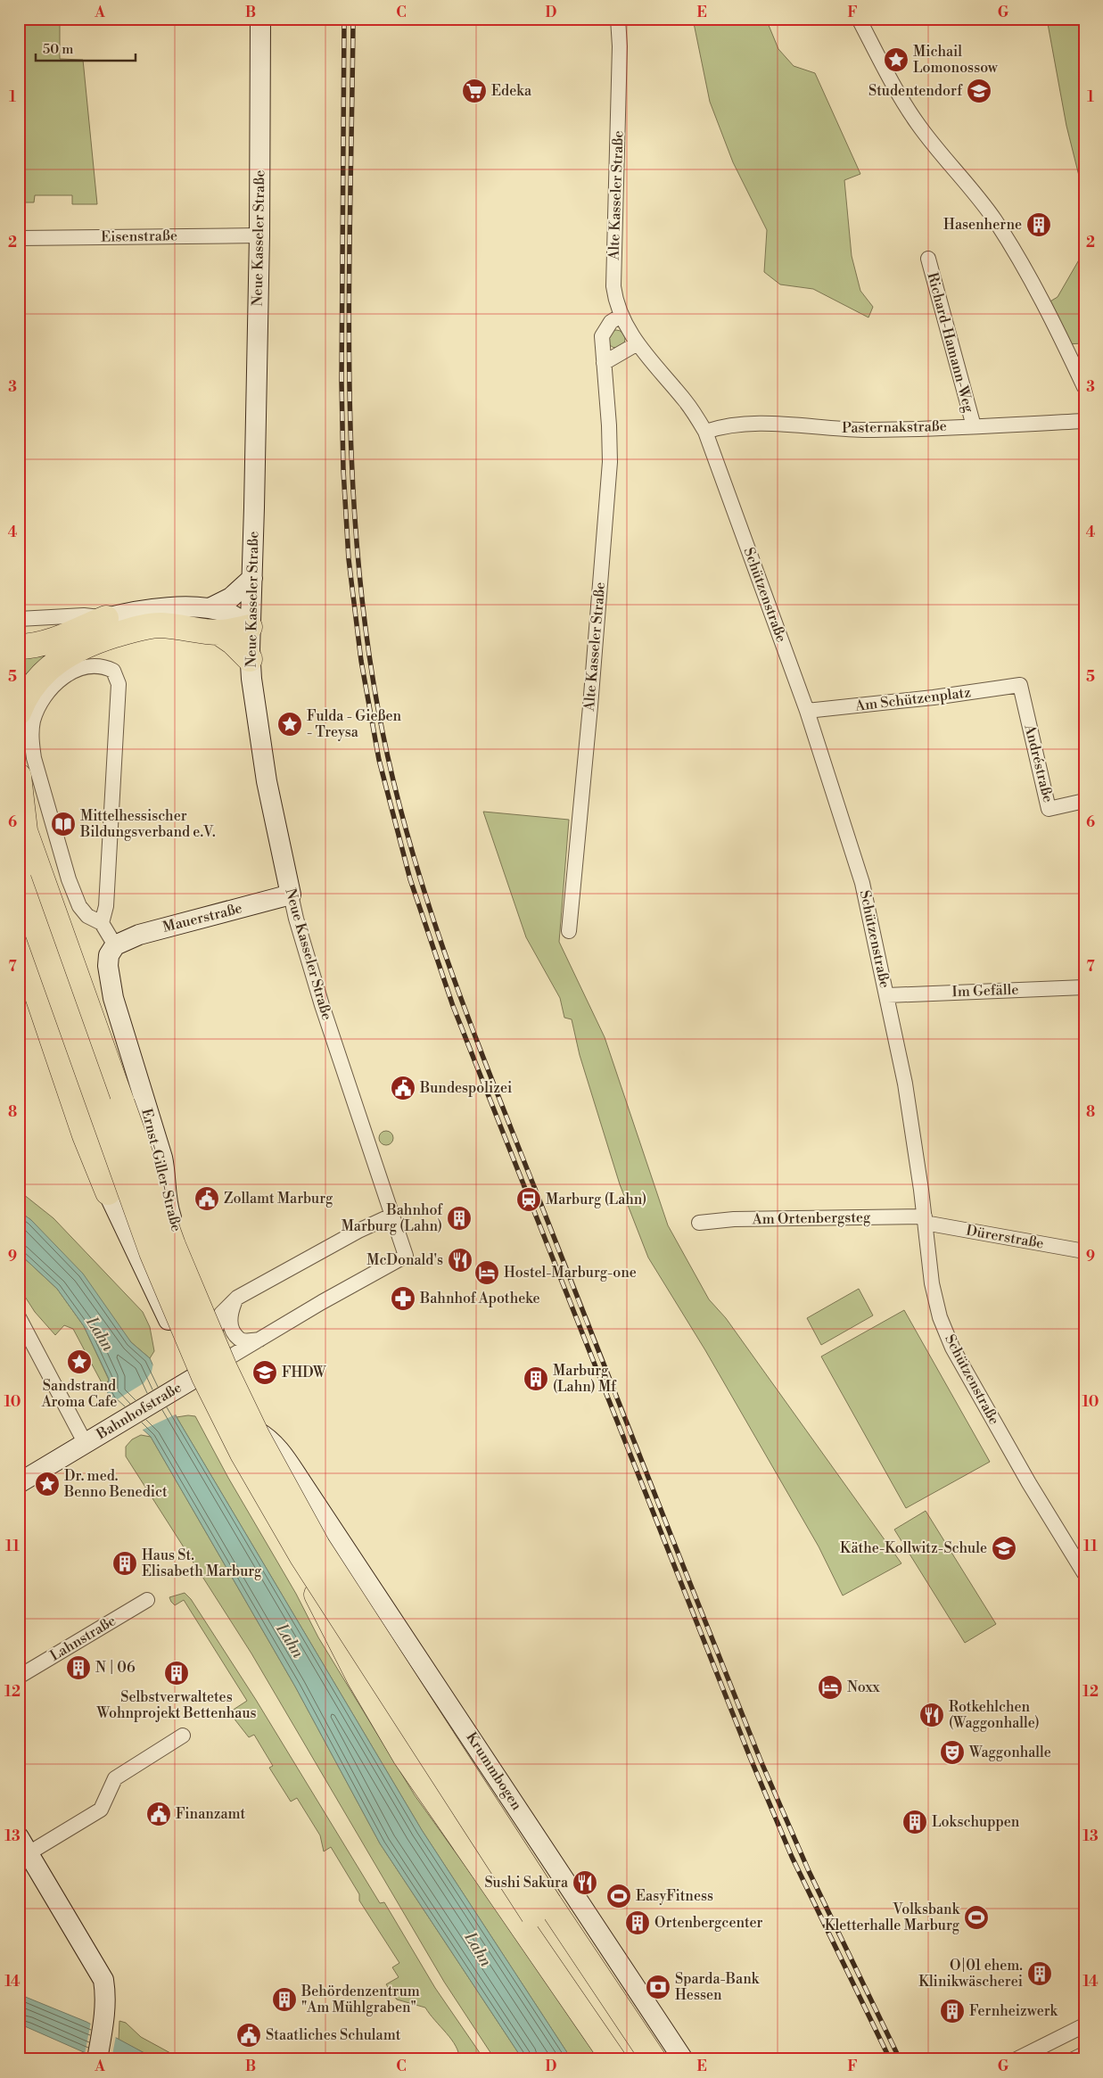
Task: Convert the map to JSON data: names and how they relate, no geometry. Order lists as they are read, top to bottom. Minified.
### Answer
{"streets":{"main road":["Neue Kasseler Straße","Mauerstraße","Ernst-Giller-Straße","Bahnhofstraße","Krummbogen"],"street":["Alte Kasseler Straße","Eisenstraße","Richard-Hamann-Weg","Pasternakstraße","Schützenstraße","Am Schützenplatz","Andréstraße","Im Gefälle","Am Ortenbergsteg","Dürerstraße","Lahnstraße"]},"crossings":[["Alte Kasseler Straße","Schützenstraße"],["Eisenstraße","Neue Kasseler Straße"],["Neue Kasseler Straße","Mauerstraße"],["Neue Kasseler Straße","Bahnhofstraße"],["Richard-Hamann-Weg","Pasternakstraße"],["Pasternakstraße","Schützenstraße"],["Schützenstraße","Am Schützenplatz"],["Schützenstraße","Im Gefälle"],["Schützenstraße","Am Ortenbergsteg"],["Schützenstraße","Dürerstraße"],["Am Schützenplatz","Andréstraße"],["Mauerstraße","Ernst-Giller-Straße"],["Am Ortenbergsteg","Dürerstraße"],["Bahnhofstraße","Krummbogen"]],"water":["Lahn"],"places":{"place":["Michail Lomonossow","Fulda - Gießen - Treysa","Sandstrand Aroma Cafe","Dr. med. Benno Benedict"],"supermarket":["Edeka"],"school or university":["Studentendorf","FHDW","Käthe-Kollwitz-Schule"],"building":["Hasenherne","Bahnhof Marburg (Lahn)","Marburg (Lahn) Mf","Haus St. Elisabeth Marburg","N | 06","Selbstverwaltetes Wohnprojekt Bettenhaus","Lokschuppen","Ortenbergcenter","O|01 ehem. Klinikwäscherei","Behördenzentrum \"Am Mühlgraben\"","Fernheizwerk"],"library":["Mittelhessischer Bildungsverband e.V."],"public building":["Bundespolizei","Zollamt Marburg","Finanzamt","Staatliches Schulamt"],"station":["Marburg (Lahn)"],"restaurant":["McDonald's","Rotkehlchen (Waggonhalle)","Sushi Sakura"],"hotel":["Hostel-Marburg-one","Noxx"],"pharmacy":["Bahnhof Apotheke"],"theatre":["Waggonhalle"],"sports":["EasyFitness","Volksbank Kletterhalle Marburg"],"bank":["Sparda-Bank Hessen"]},"scale_bar":"50 m","grid":{"columns":["A","B","C","D","E","F","G"],"rows":["1","2","3","4","5","6","7","8","9","10","11","12","13","14"]}}
